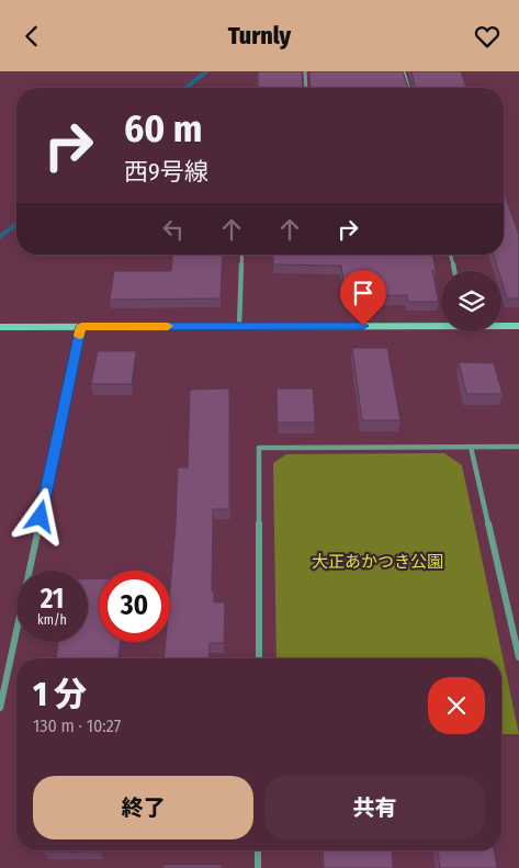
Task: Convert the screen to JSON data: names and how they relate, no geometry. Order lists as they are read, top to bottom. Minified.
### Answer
{"parks":["大正あかつき公園"],"page":{"header":"Turnly","turn":["60 m","西9号線"],"speed":"21 km/h","limit":"30","heading":["1 分","130 m · 10:27"],"buttons":["終了","共有"]}}
